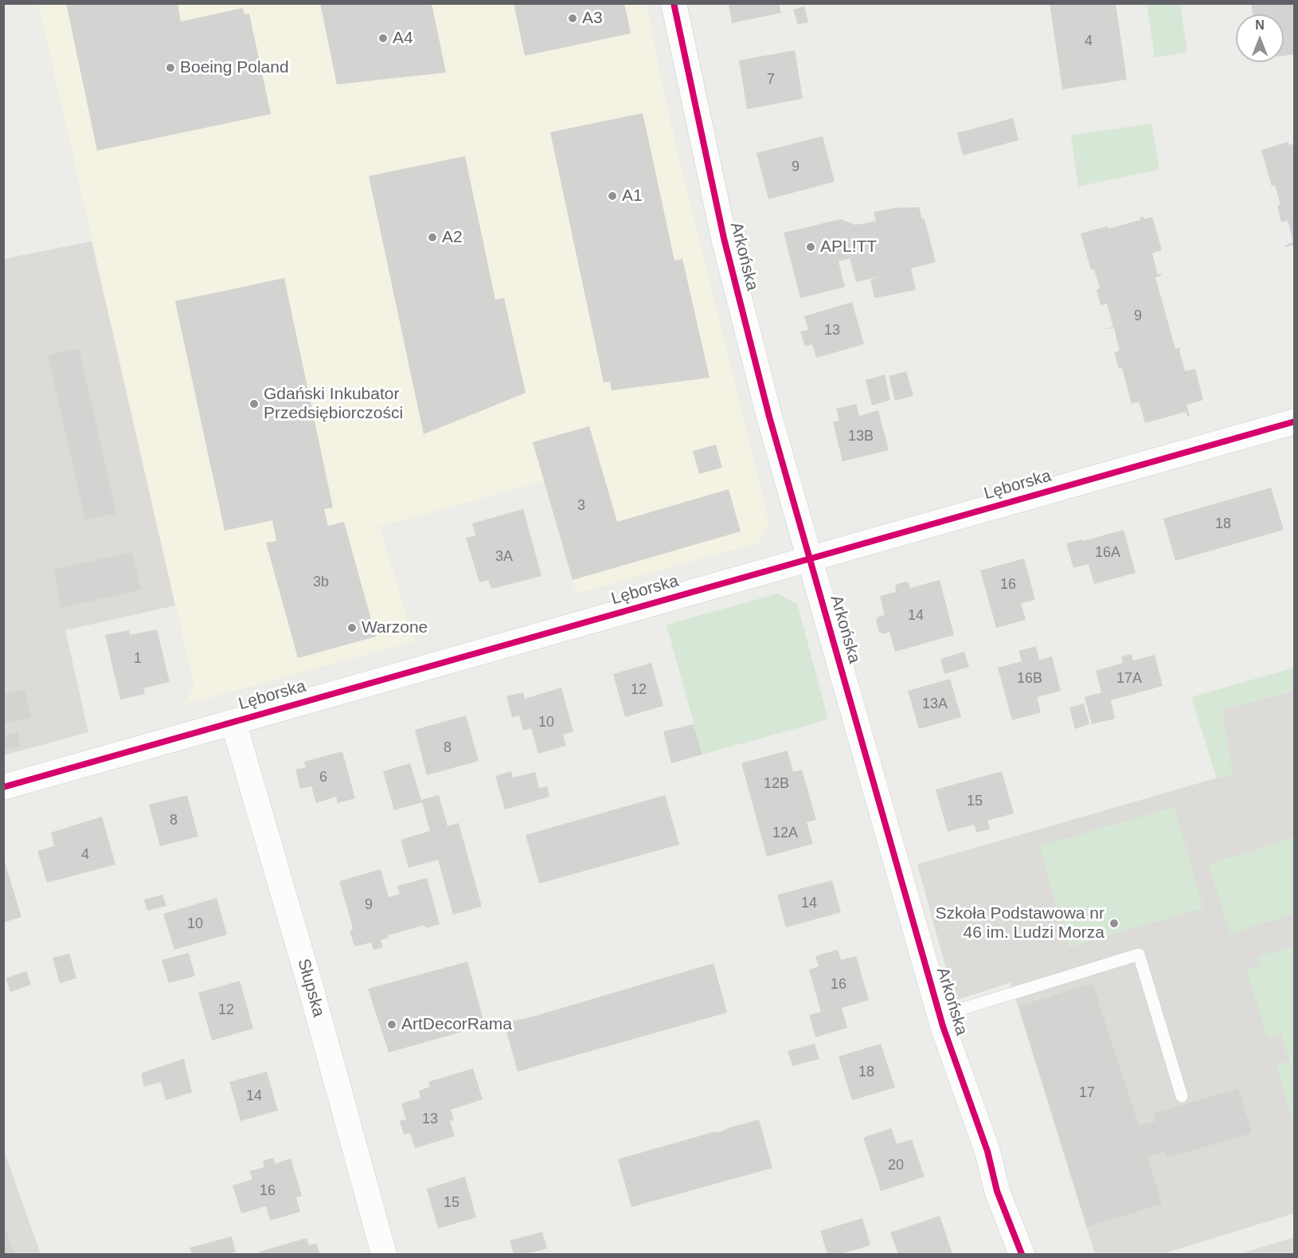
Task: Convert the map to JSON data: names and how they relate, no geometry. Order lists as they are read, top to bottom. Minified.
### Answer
{"streets":{"street":["Arkońska","Lęborska","Słupska"]},"crossings":[["Arkońska","Lęborska"],["Lęborska","Słupska"]],"places":["A3","A4","Boeing Poland","A1","A2","APL!TT","Gdański Inkubator Przedsiębiorczości","Warzone","Szkoła Podstawowa nr 46 im. Ludzi Morza","ArtDecorRama"],"house_numbers":["4","7","9","9","13","13B","3","18","16A","3A","3b","16","14","1","16B","17A","12","13A","10","8","6","12B","15","8","12A","4","14","9","10","16","12","18","17","14","13","20","16","15"],"north":"top"}
